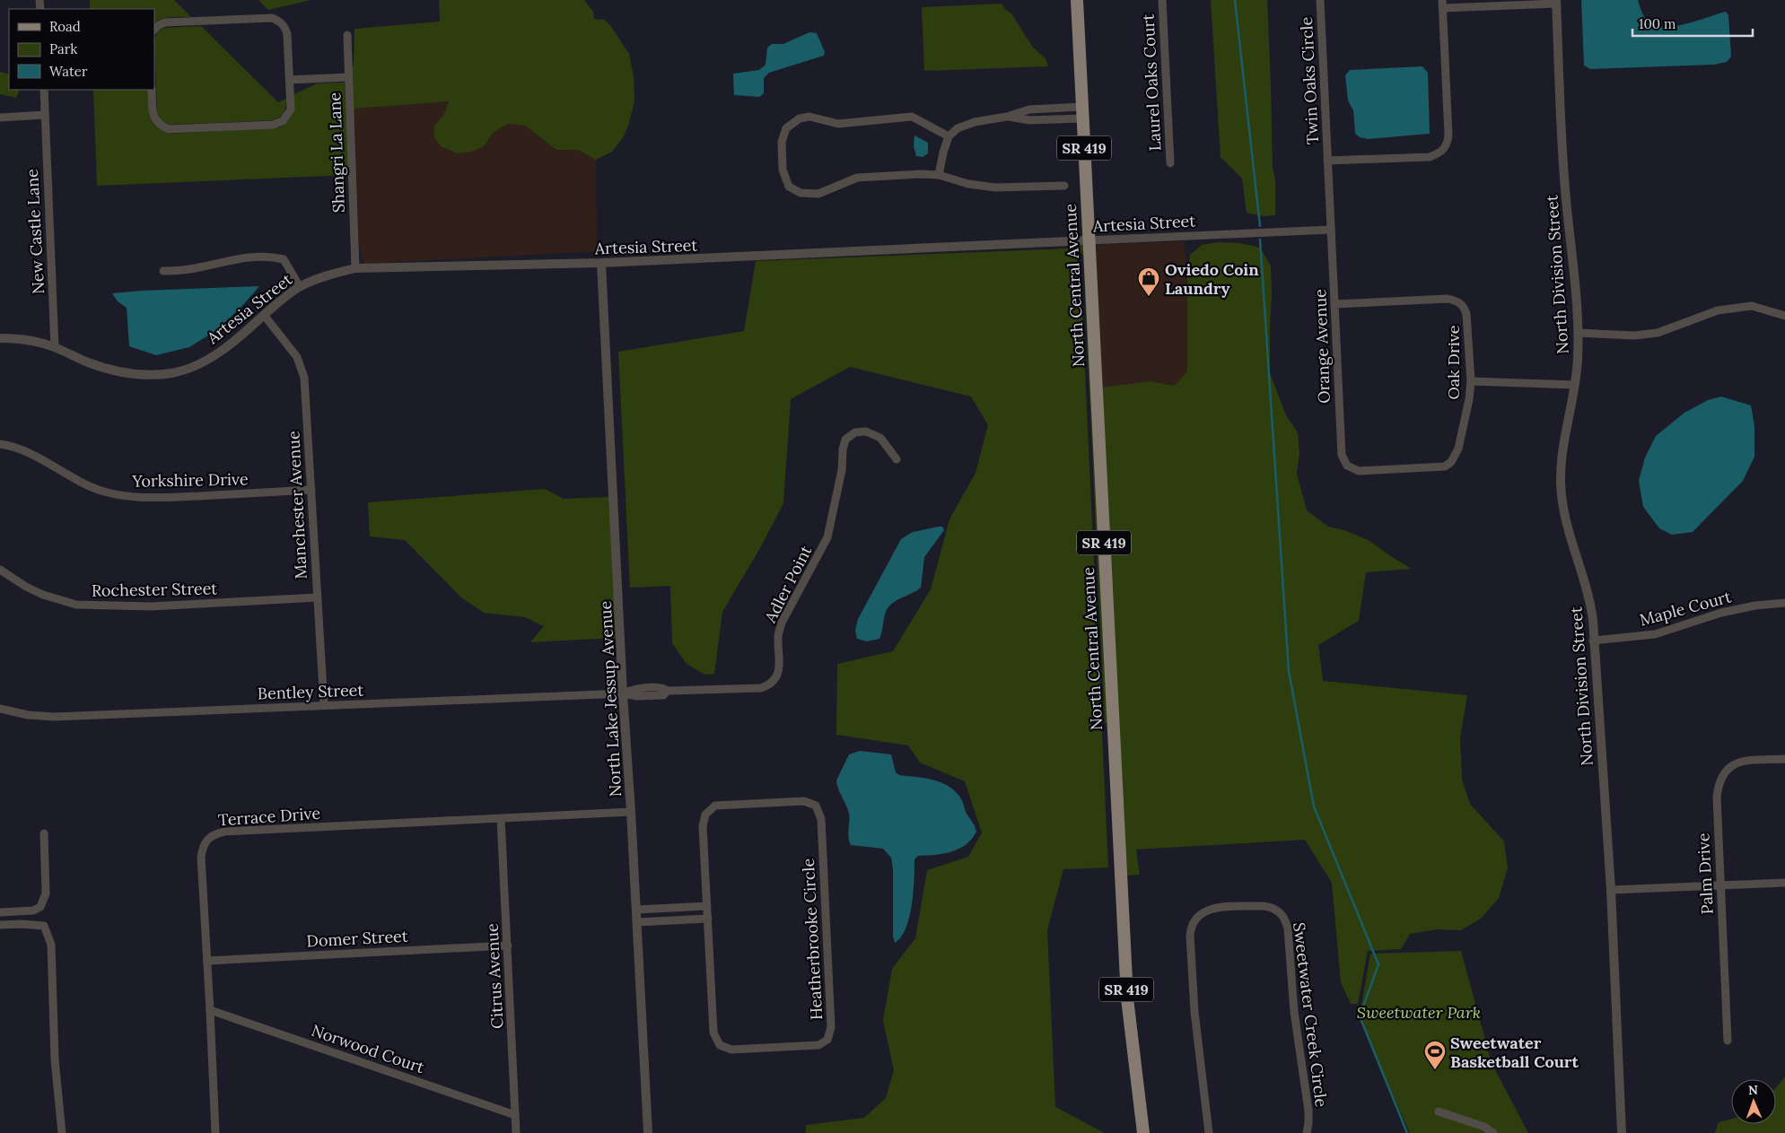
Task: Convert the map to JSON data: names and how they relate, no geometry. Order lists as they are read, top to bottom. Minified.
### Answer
{"streets":{"main road":["SR 419","North Central Avenue"],"street":["Twin Oaks Circle","Laurel Oaks Court","Shangri La Lane","Artesia Street","New Castle Lane","North Division Street","Orange Avenue","Oak Drive","Yorkshire Drive","Manchester Avenue","Adler Point","Rochester Street","Maple Court","Bentley Street","North Lake Jessup Avenue","Terrace Drive","Palm Drive","Domer Street","Heatherbrooke Circle","Citrus Avenue","Sweetwater Creek Circle","Norwood Court"]},"crossings":[["Twin Oaks Circle","Artesia Street"],["Twin Oaks Circle","Orange Avenue"],["Shangri La Lane","Artesia Street"],["Artesia Street","New Castle Lane"],["Artesia Street","North Central Avenue"],["Artesia Street","Orange Avenue"],["Artesia Street","Manchester Avenue"],["Artesia Street","North Lake Jessup Avenue"],["North Division Street","Maple Court"],["Orange Avenue","Oak Drive"],["Yorkshire Drive","Manchester Avenue"],["Manchester Avenue","Rochester Street"],["Manchester Avenue","Bentley Street"],["Adler Point","Bentley Street"],["Adler Point","North Lake Jessup Avenue"],["Bentley Street","North Lake Jessup Avenue"],["North Lake Jessup Avenue","Terrace Drive"],["Terrace Drive","Domer Street"],["Terrace Drive","Citrus Avenue"],["Terrace Drive","Norwood Court"],["Domer Street","Citrus Avenue"],["Citrus Avenue","Norwood Court"]],"parks":["Sweetwater Park"],"places":{"shop":["Oviedo Coin Laundry"],"sports":["Sweetwater Basketball Court"]},"legend":["Road","Park","Water"],"scale_bar":"100 m","north":"top"}
